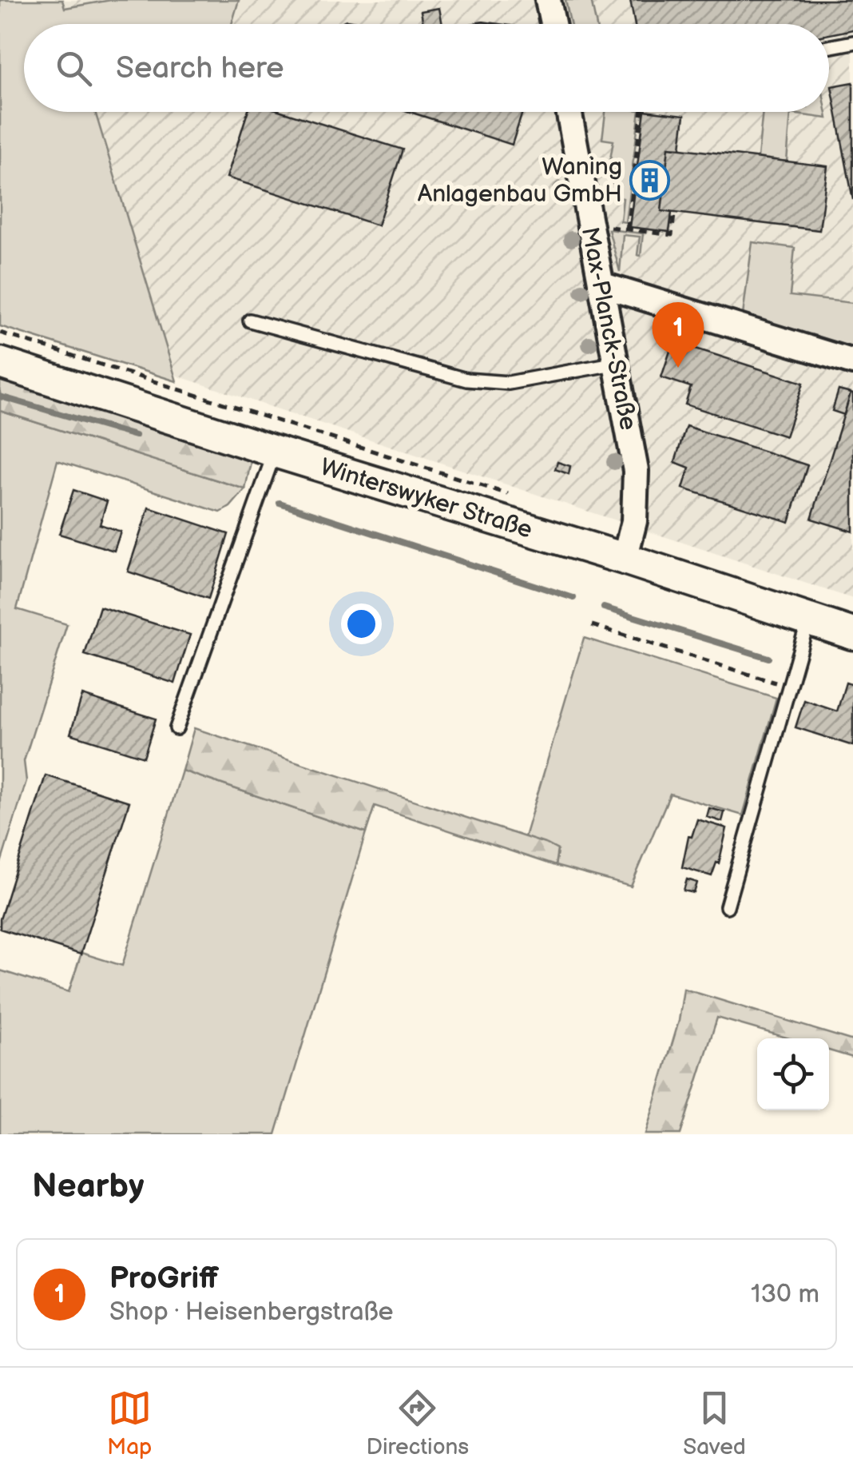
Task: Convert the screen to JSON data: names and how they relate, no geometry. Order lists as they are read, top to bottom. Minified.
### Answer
{"streets":{"street":["Max-Planck-Straße","Winterswyker Straße"]},"crossings":[["Max-Planck-Straße","Winterswyker Straße"]],"places":{"building":["Waning Anlagenbau GmbH"]},"page":{"search":"Search here","pins":"1","heading":"Nearby","list":[{"mark":"1","name":"ProGriff","note":"Shop · Heisenbergstraße","value":"130 m"}],"nav":["Map","Directions","Saved"]}}
